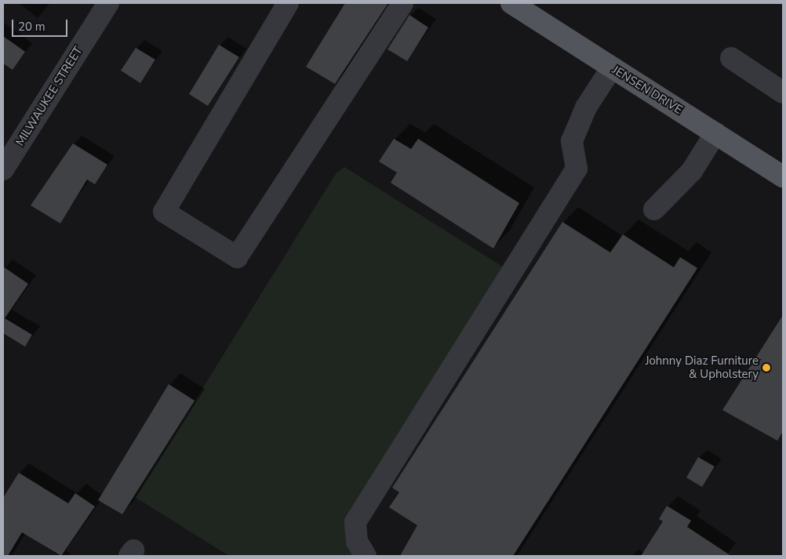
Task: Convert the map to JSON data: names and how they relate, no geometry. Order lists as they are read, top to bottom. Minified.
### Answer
{"streets":{"main road":["JENSEN DRIVE"],"street":["MILWAUKEE STREET"]},"places":["Johnny Diaz Furniture & Upholstery"],"scale_bar":"20 m"}
